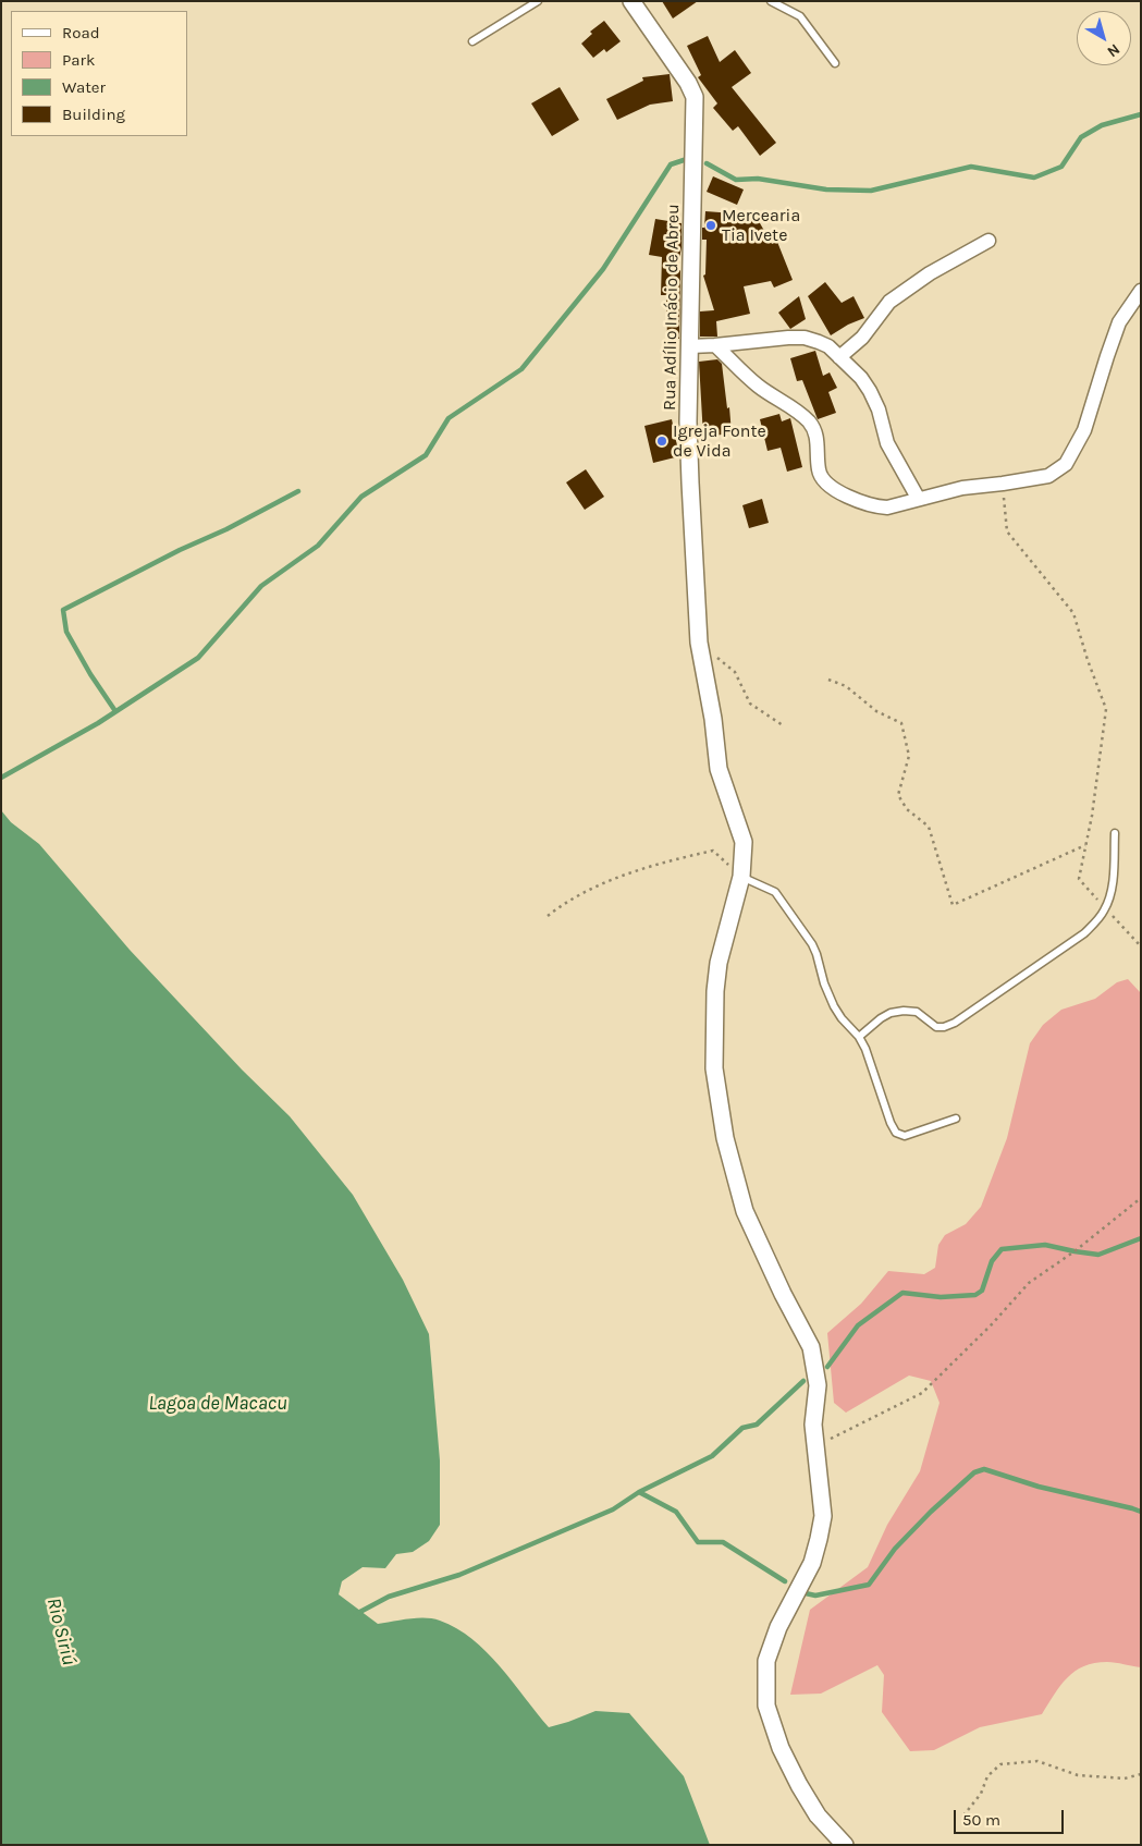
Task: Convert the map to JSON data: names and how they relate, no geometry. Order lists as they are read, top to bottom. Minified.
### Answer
{"streets":{"street":["Rua Adílio Inácio de Abreu"]},"water":["Lagoa de Macacu","Rio Siriú"],"places":["Mercearia Tia Ivete","Igreja Fonte de Vida"],"legend":["Road","Park","Water","Building"],"scale_bar":"50 m","north":"bottom right"}
